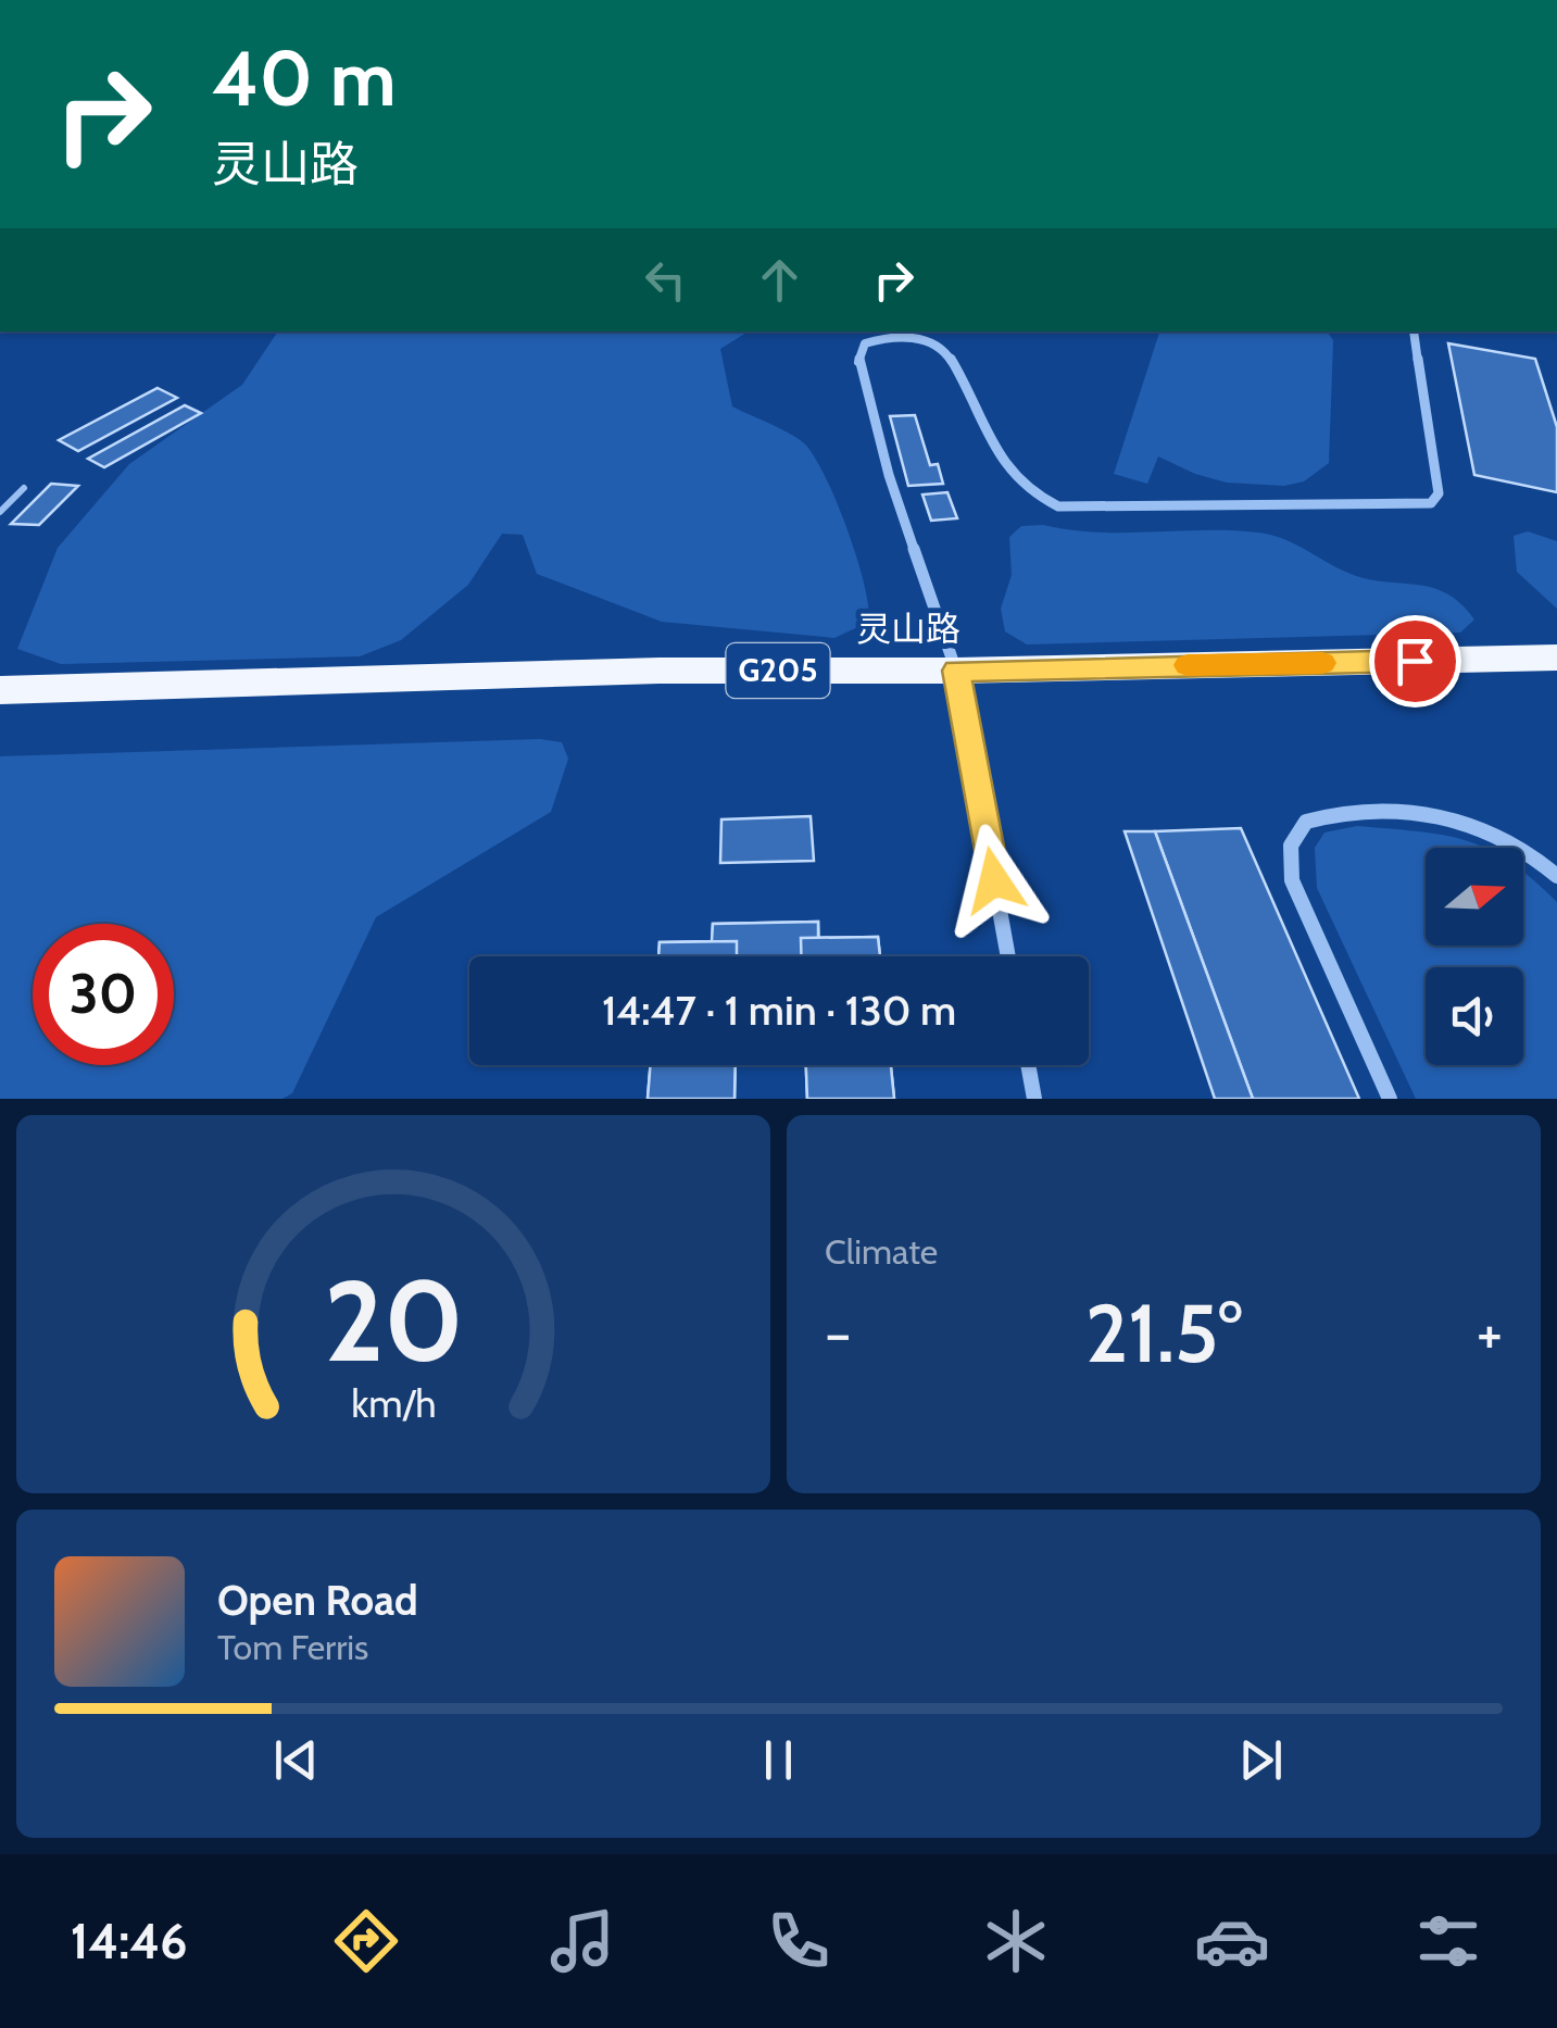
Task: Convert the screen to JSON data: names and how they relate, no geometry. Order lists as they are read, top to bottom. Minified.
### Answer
{"streets":{"highway":["灵山路","G205"]},"north":"right","page":{"turn":["40 m","灵山路"],"limit":"30","trip":"14:47 · 1 min · 130 m","tile":"Climate","heat":["−","21.5°","+"],"song":["Open Road","Tom Ferris"],"tabs":"14:46","gauge":["20","km/h"]}}
